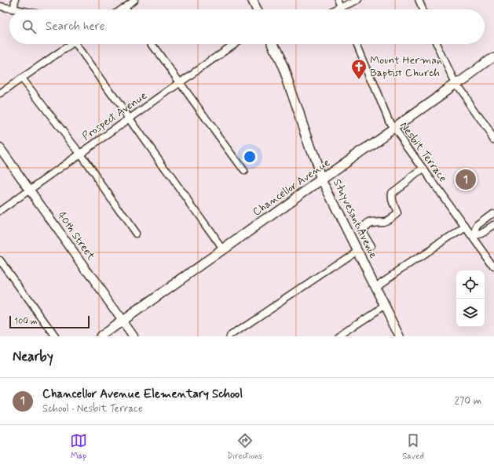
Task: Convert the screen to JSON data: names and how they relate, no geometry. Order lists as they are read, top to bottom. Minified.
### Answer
{"streets":{"main road":["Chancellor Avenue","Stuyvesant Avenue"],"street":["Prospect Avenue","Nesbit Terrace","40th Street"]},"crossings":[["Prospect Avenue","40th Street"],["Nesbit Terrace","Chancellor Avenue"],["Chancellor Avenue","Stuyvesant Avenue"],["Chancellor Avenue","40th Street"]],"places":{"church":["Mount Herman Baptist Church"]},"scale_bar":"100 m","page":{"search":"Search here","pins":"1","scale":"100 m","heading":"Nearby","list":[{"mark":"1","name":"Chancellor Avenue Elementary School","note":"School · Nesbit Terrace","value":"270 m"}],"nav":["Map","Directions","Saved"]}}
